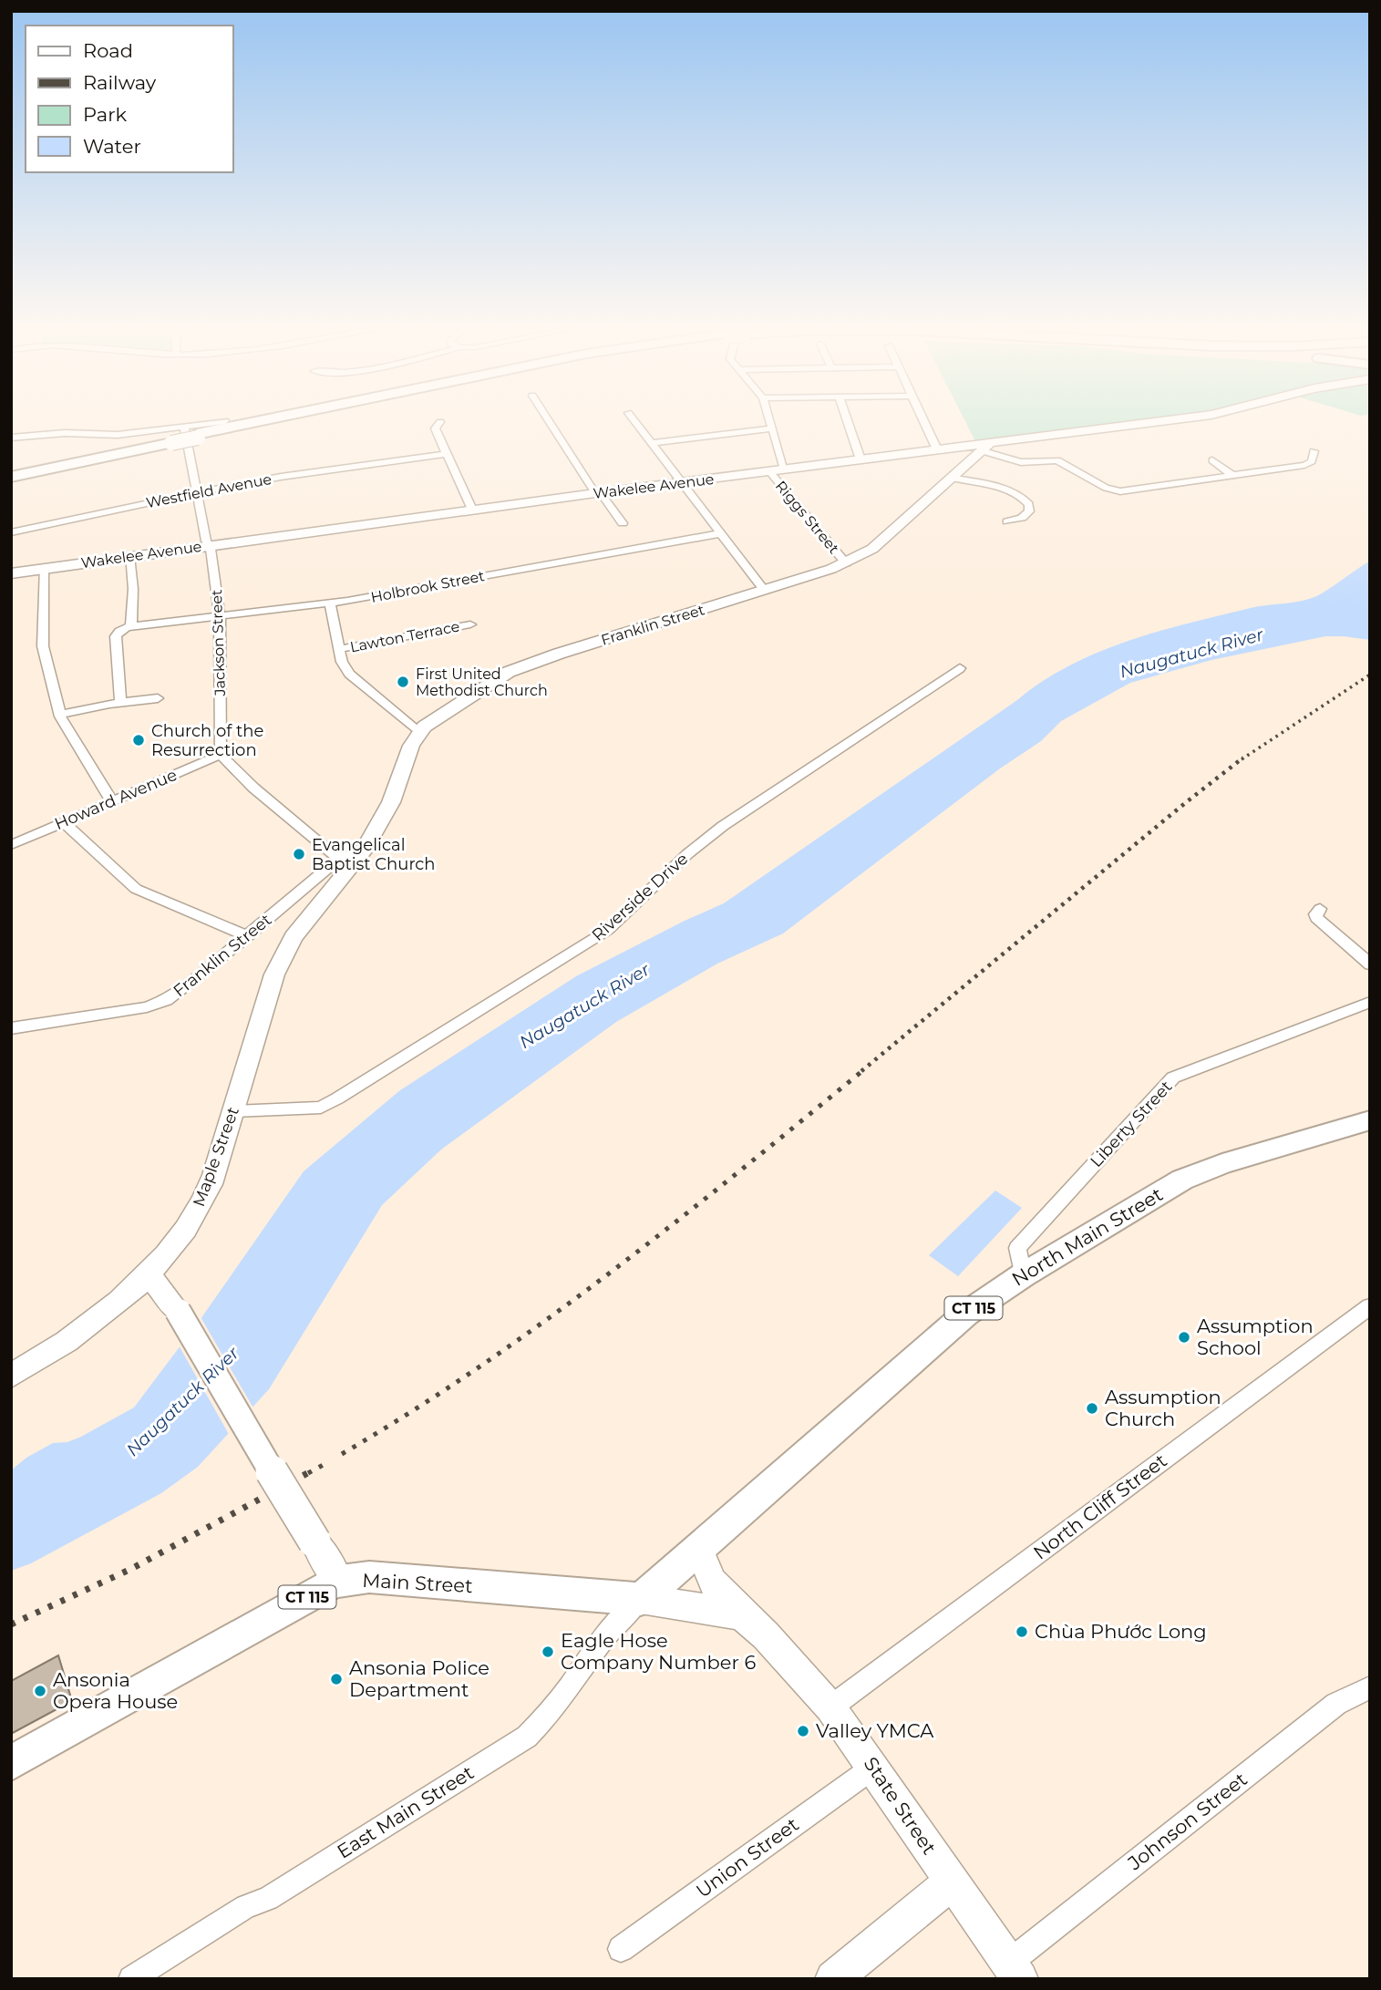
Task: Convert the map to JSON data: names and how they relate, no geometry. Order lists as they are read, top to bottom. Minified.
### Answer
{"streets":{"main road":["Wakelee Avenue","Franklin Street","Maple Street","North Main Street","CT 115","Main Street","State Street"],"street":["Westfield Avenue","Riggs Street","Holbrook Street","Lawton Terrace","Jackson Street","Howard Avenue","Riverside Drive","Liberty Street","North Cliff Street","East Main Street","Johnson Street","Union Street"]},"crossings":[["Wakelee Avenue","Riggs Street"],["Wakelee Avenue","Franklin Street"],["Wakelee Avenue","Jackson Street"],["Westfield Avenue","Jackson Street"],["Riggs Street","Franklin Street"],["Holbrook Street","Jackson Street"],["Jackson Street","Howard Avenue"],["Riverside Drive","Maple Street"],["Liberty Street","North Main Street"],["North Main Street","Main Street"],["North Main Street","State Street"],["North Main Street","East Main Street"],["North Cliff Street","State Street"],["Main Street","East Main Street"],["State Street","Johnson Street"],["State Street","Union Street"]],"water":["Naugatuck River"],"places":["First United Methodist Church","Church of the Resurrection","Evangelical Baptist Church","Assumption School","Assumption Church","Chùa Phước Long","Eagle Hose Company Number 6","Ansonia Police Department","Ansonia Opera House","Valley YMCA"],"legend":["Road","Railway","Park","Water"]}
